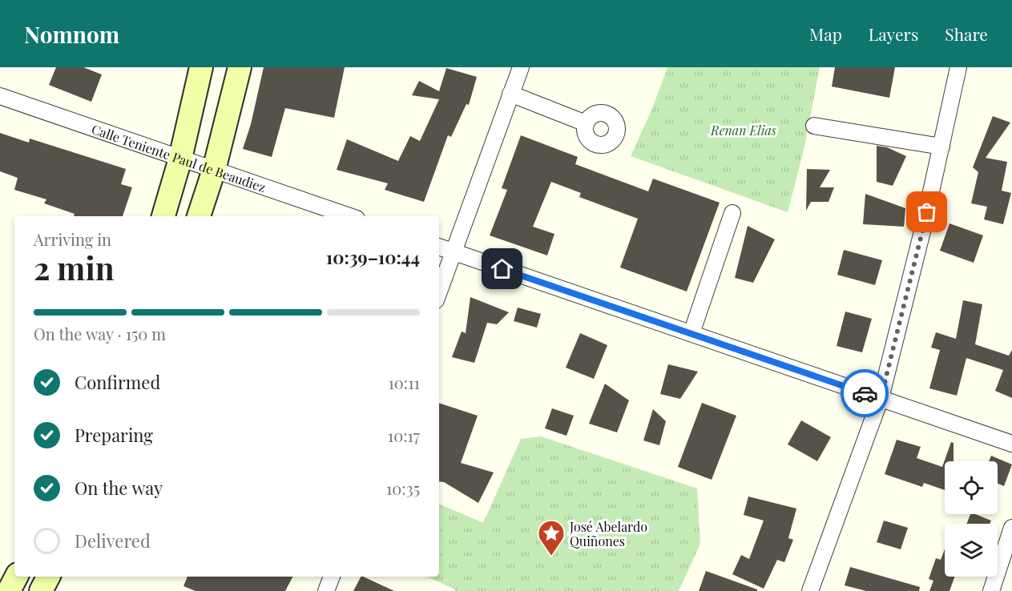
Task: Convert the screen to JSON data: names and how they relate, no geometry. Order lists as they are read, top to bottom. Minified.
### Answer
{"streets":{"street":["Calle Teniente Paul de Beaudiez"]},"parks":["Renan Elias"],"places":{"place":["José Abelardo Quiñones"]},"page":{"header":"Nomnom","nav":["Map","Layers","Share"],"heading":["2 min","Arriving in","10:39–10:44"],"bar":"On the way · 150 m","list":[["Confirmed","10:11"],["Preparing","10:17"],["On the way","10:35"],"Delivered"]}}
